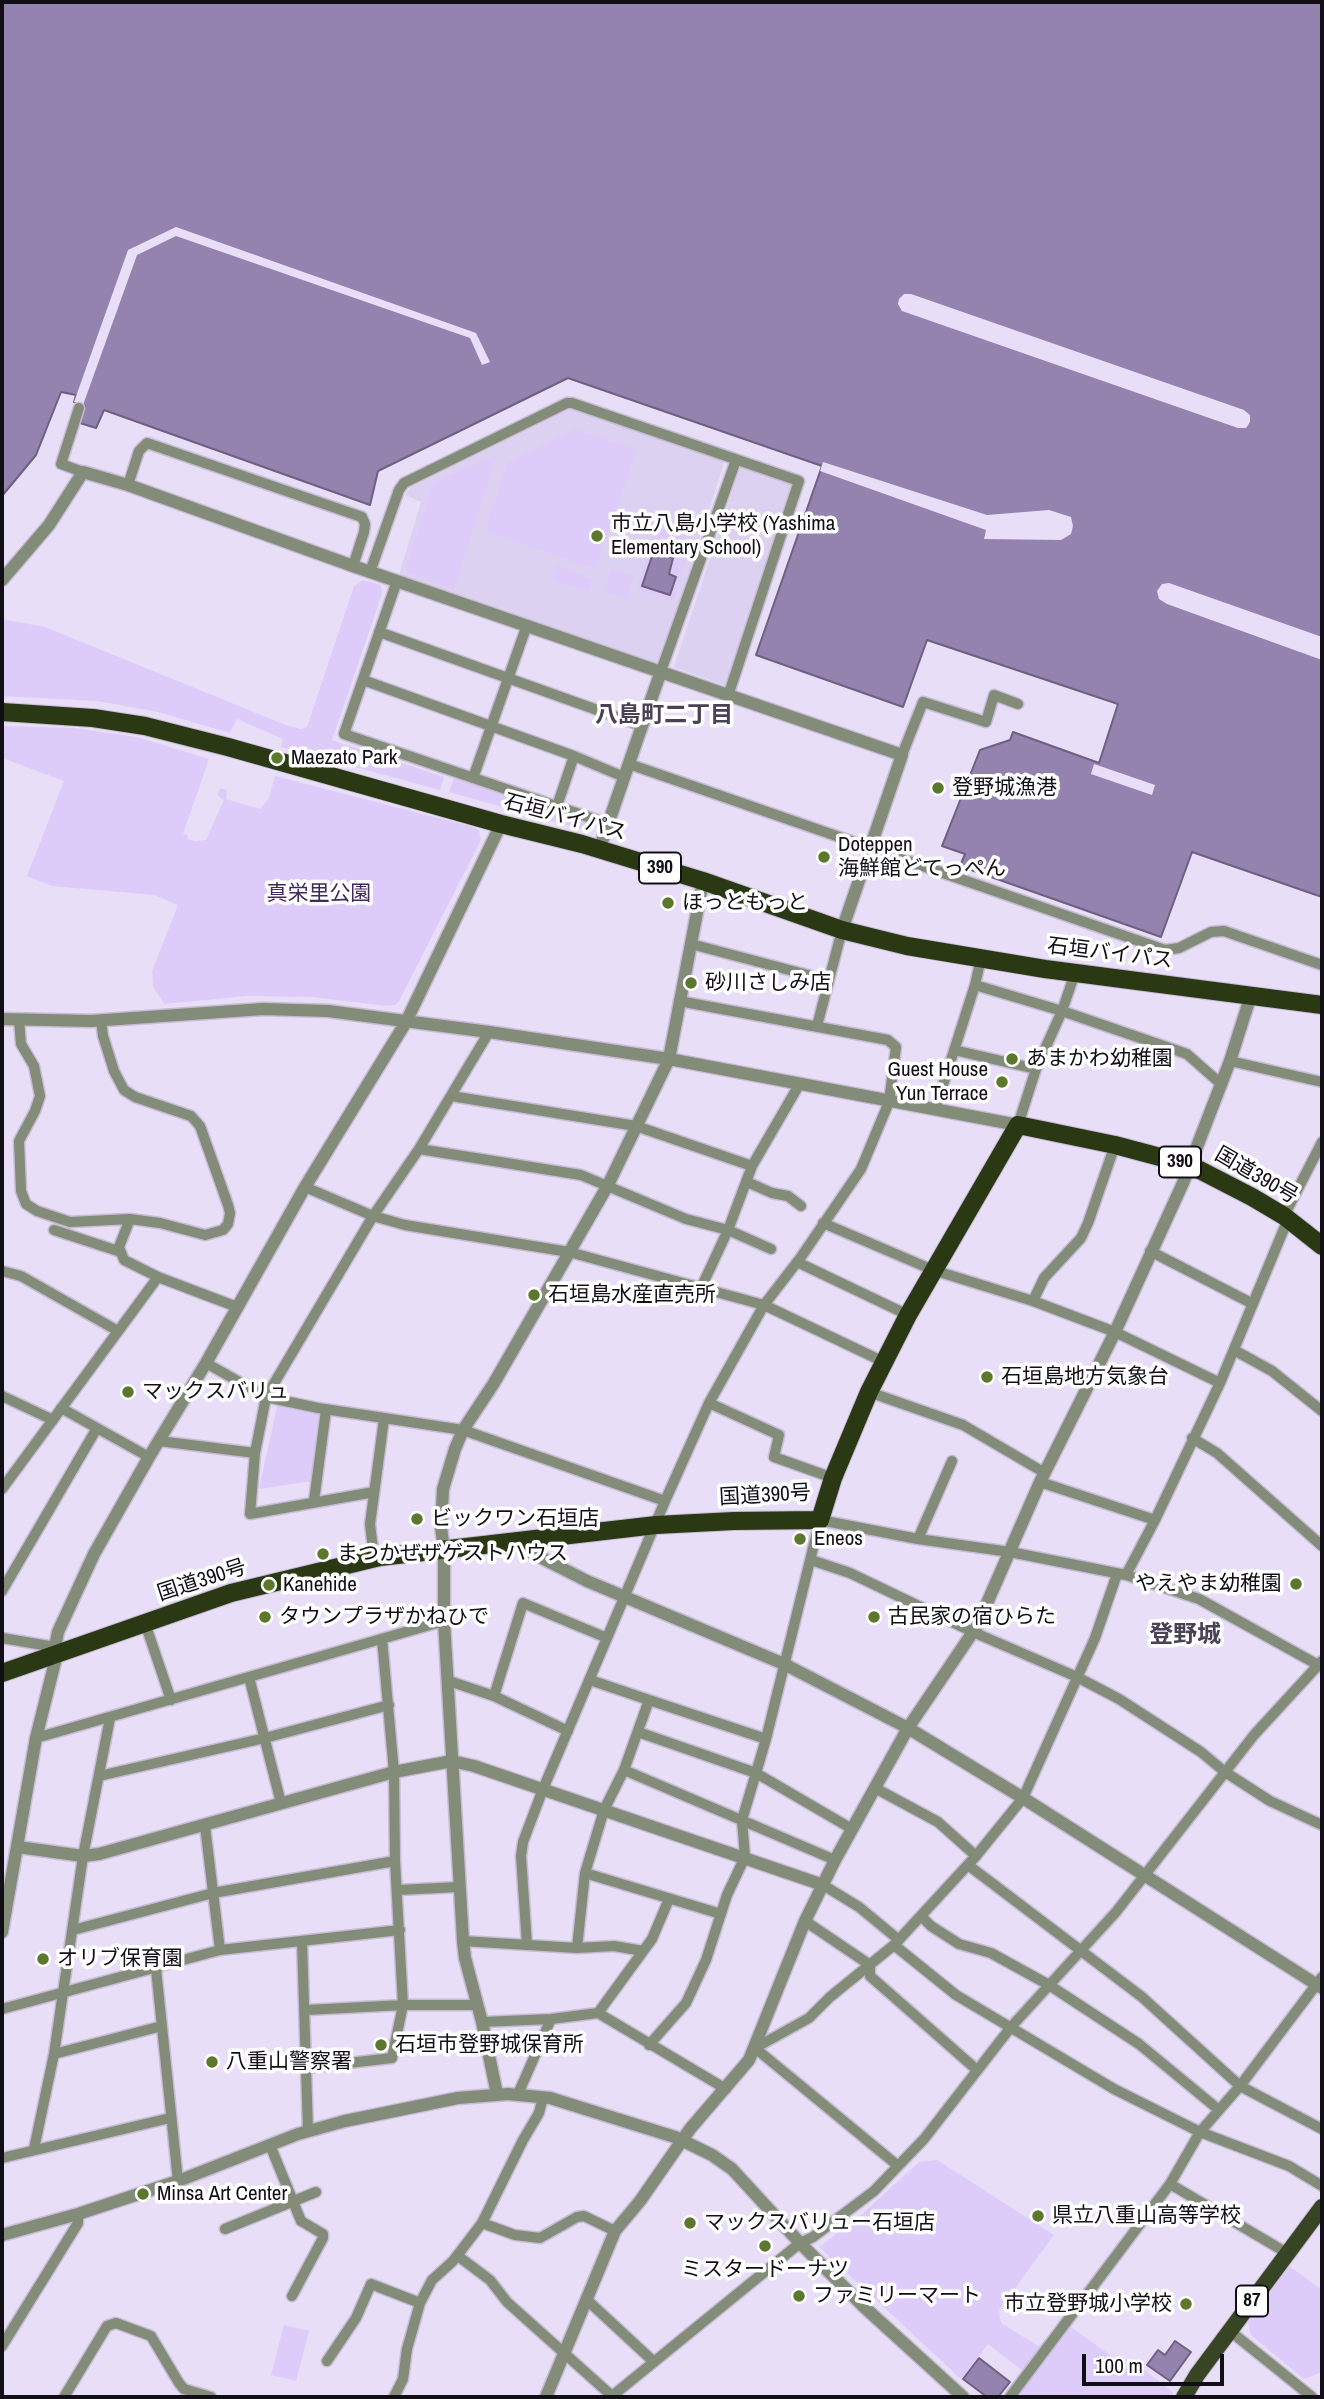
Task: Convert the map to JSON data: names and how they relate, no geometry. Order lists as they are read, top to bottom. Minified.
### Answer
{"streets":{"highway":["石垣バイパス","390","国道390号"],"main road":["87"]},"districts":["八島町二丁目","登野城"],"parks":["真栄里公園"],"places":["市立八島小学校 (Yashima Elementary School)","Maezato Park","登野城漁港","Doteppen 海鮮館どてっぺん","ほっともっと","砂川さしみ店","あまかわ幼稚園","Guest House Yun Terrace","石垣島水産直売所","石垣島地方気象台","マックスバリュ","ビックワン石垣店","Eneos","まつかぜザゲストハウス","やえやま幼稚園","Kanehide","タウンプラザかねひで","古民家の宿ひらた","オリブ保育園","石垣市登野城保育所","八重山警察署","Minsa Art Center","県立八重山高等学校","マックスバリュー石垣店","ミスタードーナツ","ファミリーマート","市立登野城小学校"],"scale_bar":"100 m"}
